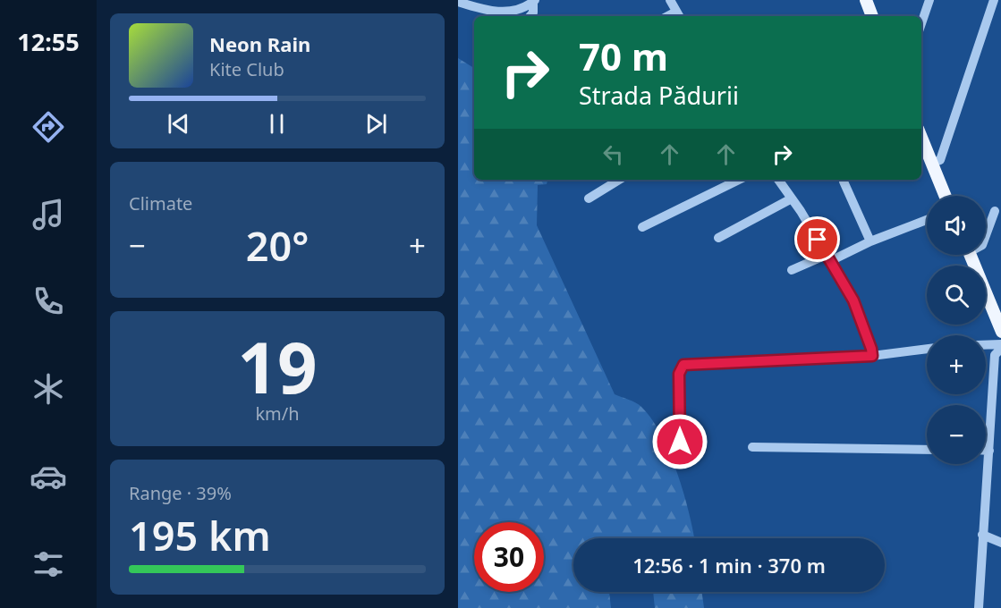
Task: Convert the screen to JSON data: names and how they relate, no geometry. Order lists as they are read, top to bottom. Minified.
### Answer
{"page":{"tabs":"12:55","turn":["70 m","Strada Pădurii"],"song":["Neon Rain","Kite Club"],"tile":["Climate",["19","km/h"],["Range · 39%","195 km"]],"map_buttons":["+","−"],"heat":["−","20°","+"],"limit":"30","trip":"12:56 · 1 min · 370 m"}}
